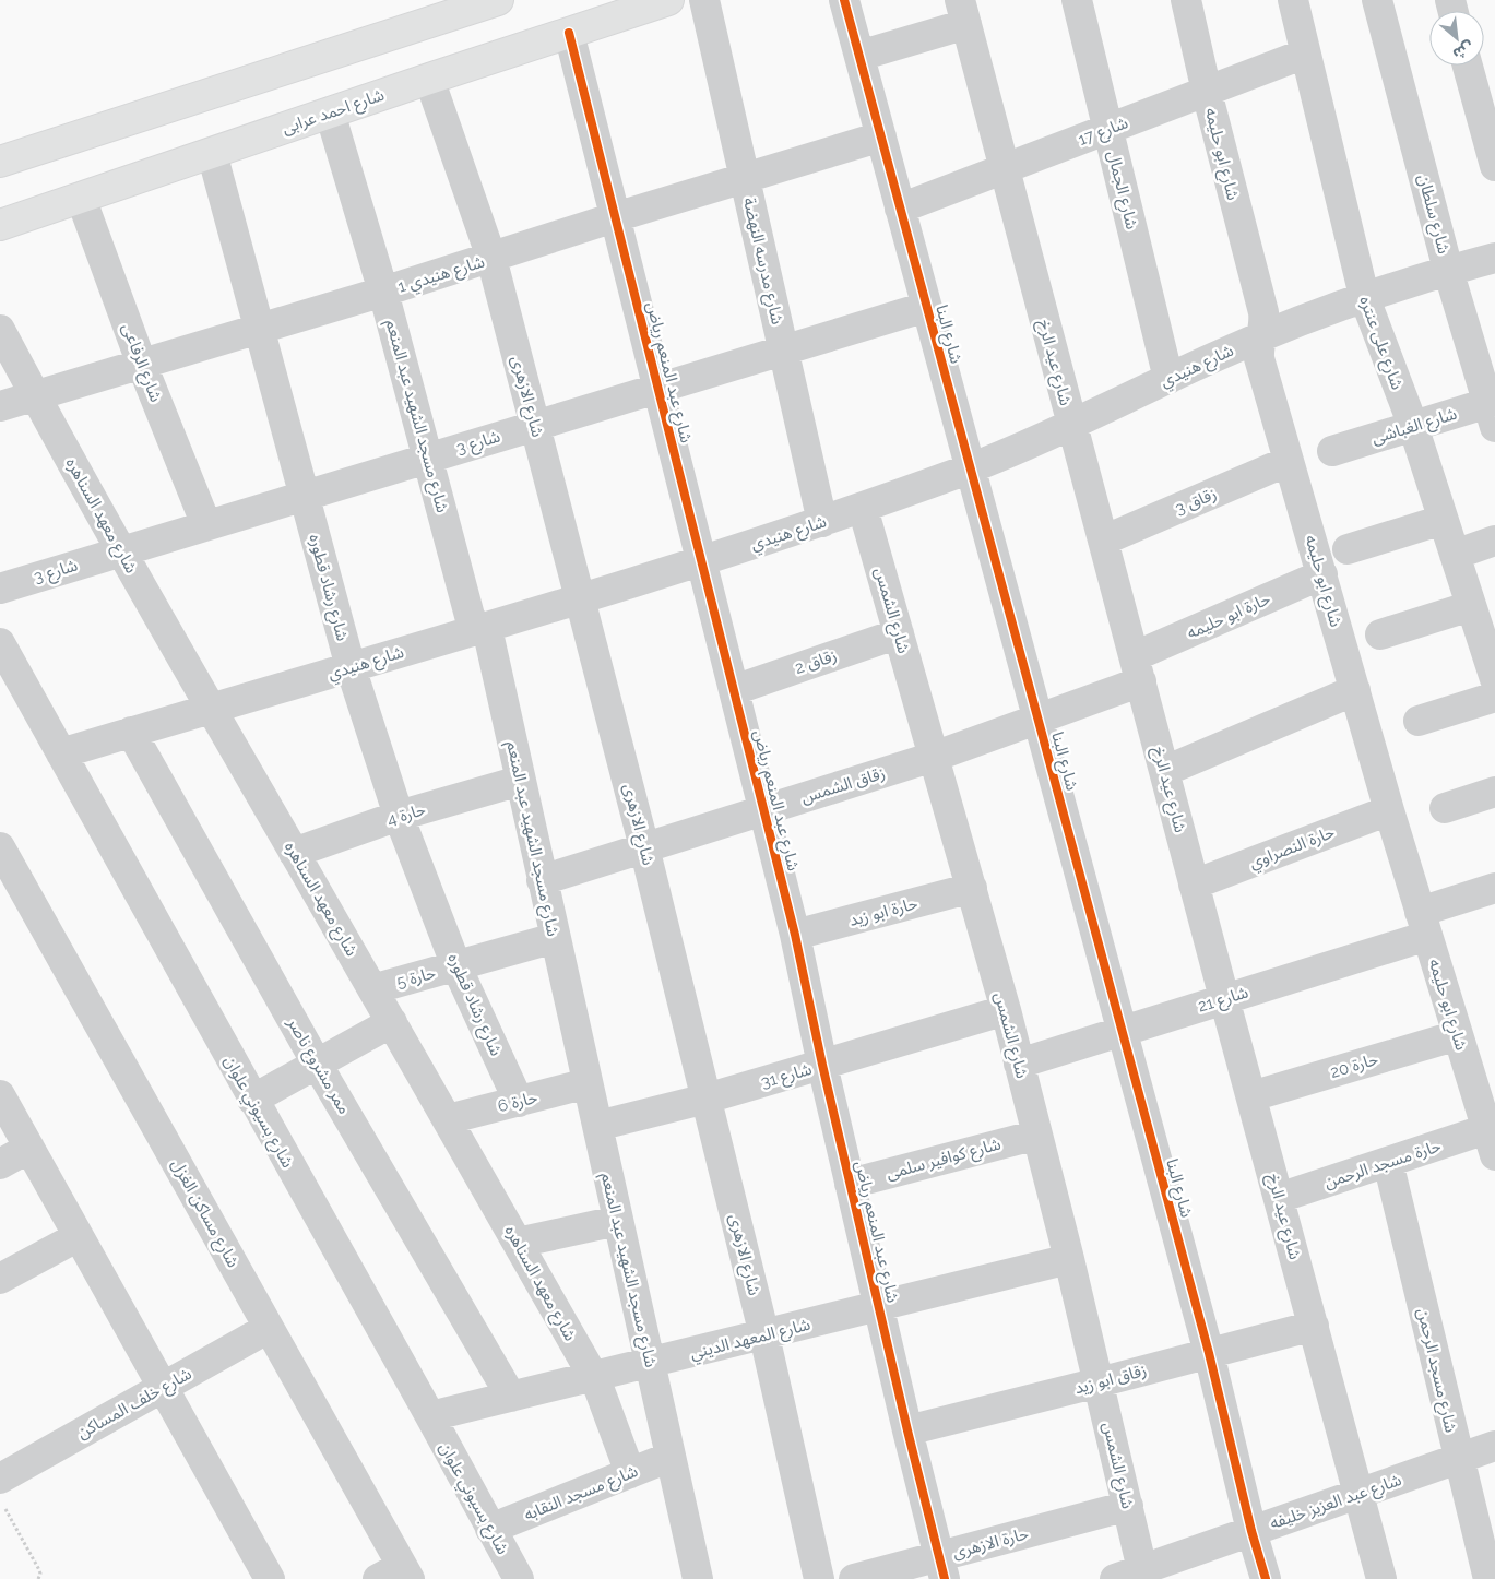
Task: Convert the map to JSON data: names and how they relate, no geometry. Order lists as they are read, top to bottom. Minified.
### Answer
{"streets":{"main road":["شارع احمد عرابى"],"street":["شارع 17","شارع ابو حليمه","شارع الجمال","شارع سلطان","شارع مدرسه النهضة","شارع هنيدي 1","شارع البنا","شارع على عنتره","شارع الرفاعى","شارع عيد الرخ","شارع هنيدي","شارع عبد المنعم رياض","شارع الازهرى","شارع مسجد الشهيد عبد المنعم","شارع الغباشى","شارع 3","زقاق 3","شارع معهد السناهره","شارع رشاد قطوره","شارع الشمس","حارة ابو حليمه","زقاق 2","زقاق الشمس","حارة 4","حارة النصراوي","حارة ابو زيد","حارة 5","شارع 21","ممر مشروع ناصر","حارة 20","شارع 31","حارة 6","شارع بسيوني علوان","شارع كوافير سلمى","حارة مسجد الرحمن","شارع مساكن الغزل","شارع المعهد الديني","شارع مسجد الرحمن","زقاق ابو زيد","شارع خلف المساكن","شارع مسجد النقابه","شارع عبد العزيز خليفه","حارة الازهرى"]},"crossings":[["شارع احمد عرابى","شارع الرفاعى"],["شارع احمد عرابى","شارع عبد المنعم رياض"],["شارع احمد عرابى","شارع الازهرى"],["شارع احمد عرابى","شارع مسجد الشهيد عبد المنعم"],["شارع احمد عرابى","شارع رشاد قطوره"],["شارع 17","شارع ابو حليمه"],["شارع 17","شارع الجمال"],["شارع 17","شارع البنا"],["شارع 17","شارع على عنتره"],["شارع 17","شارع عيد الرخ"],["شارع ابو حليمه","شارع هنيدي"],["شارع ابو حليمه","زقاق 3"],["شارع ابو حليمه","حارة ابو حليمه"],["شارع ابو حليمه","حارة النصراوي"],["شارع ابو حليمه","شارع 21"],["شارع ابو حليمه","حارة 20"],["شارع ابو حليمه","حارة مسجد الرحمن"],["شارع الجمال","شارع هنيدي"],["شارع سلطان","شارع هنيدي"],["شارع سلطان","شارع الغباشى"],["شارع مدرسه النهضة","شارع هنيدي 1"],["شارع مدرسه النهضة","شارع هنيدي"],["شارع مدرسه النهضة","شارع 3"],["شارع هنيدي 1","شارع البنا"],["شارع هنيدي 1","شارع الرفاعى"],["شارع هنيدي 1","شارع عبد المنعم رياض"],["شارع هنيدي 1","شارع الازهرى"],["شارع هنيدي 1","شارع مسجد الشهيد عبد المنعم"],["شارع هنيدي 1","شارع معهد السناهره"],["شارع هنيدي 1","شارع رشاد قطوره"],["شارع البنا","شارع هنيدي"],["شارع البنا","شارع 3"],["شارع البنا","زقاق الشمس"],["شارع البنا","شارع 21"],["شارع البنا","زقاق ابو زيد"],["شارع البنا","شارع عبد العزيز خليفه"],["شارع على عنتره","شارع هنيدي"],["شارع على عنتره","شارع الغباشى"],["شارع الرفاعى","شارع 3"],["شارع عيد الرخ","شارع هنيدي"],["شارع عيد الرخ","زقاق 3"],["شارع عيد الرخ","حارة ابو حليمه"],["شارع عيد الرخ","زقاق الشمس"],["شارع عيد الرخ","حارة النصراوي"],["شارع عيد الرخ","شارع 21"],["شارع عيد الرخ","حارة 20"],["شارع عيد الرخ","حارة مسجد الرحمن"],["شارع عيد الرخ","زقاق ابو زيد"],["شارع عيد الرخ","شارع عبد العزيز خليفه"],["شارع هنيدي","شارع عبد المنعم رياض"],["شارع هنيدي","شارع الازهرى"],["شارع هنيدي","شارع مسجد الشهيد عبد المنعم"],["شارع هنيدي","شارع معهد السناهره"],["شارع هنيدي","شارع رشاد قطوره"],["شارع هنيدي","شارع الشمس"],["شارع هنيدي","ممر مشروع ناصر"],["شارع هنيدي","شارع بسيوني علوان"],["شارع عبد المنعم رياض","شارع 3"],["شارع عبد المنعم رياض","زقاق 2"],["شارع عبد المنعم رياض","زقاق الشمس"],["شارع عبد المنعم رياض","حارة ابو زيد"],["شارع عبد المنعم رياض","شارع 31"],["شارع عبد المنعم رياض","شارع كوافير سلمى"],["شارع عبد المنعم رياض","شارع المعهد الديني"],["شارع عبد المنعم رياض","زقاق ابو زيد"],["شارع عبد المنعم رياض","حارة الازهرى"],["شارع الازهرى","شارع 3"],["شارع الازهرى","زقاق الشمس"],["شارع الازهرى","شارع 31"],["شارع الازهرى","شارع المعهد الديني"],["شارع مسجد الشهيد عبد المنعم","شارع 3"],["شارع مسجد الشهيد عبد المنعم","زقاق الشمس"],["شارع مسجد الشهيد عبد المنعم","حارة 4"],["شارع مسجد الشهيد عبد المنعم","حارة 5"],["شارع مسجد الشهيد عبد المنعم","شارع 31"],["شارع مسجد الشهيد عبد المنعم","حارة 6"],["شارع مسجد الشهيد عبد المنعم","شارع المعهد الديني"],["شارع مسجد الشهيد عبد المنعم","شارع مسجد النقابه"],["شارع 3","شارع معهد السناهره"],["شارع 3","شارع رشاد قطوره"],["شارع معهد السناهره","حارة 4"],["شارع معهد السناهره","حارة 5"],["شارع معهد السناهره","حارة 6"],["شارع معهد السناهره","شارع المعهد الديني"],["شارع معهد السناهره","شارع مسجد النقابه"],["شارع رشاد قطوره","حارة 4"],["شارع رشاد قطوره","حارة 5"],["شارع رشاد قطوره","حارة 6"],["شارع الشمس","زقاق 2"],["شارع الشمس","زقاق الشمس"],["شارع الشمس","حارة ابو زيد"],["شارع الشمس","شارع 21"],["شارع الشمس","شارع 31"],["شارع الشمس","شارع كوافير سلمى"],["شارع الشمس","شارع المعهد الديني"],["شارع الشمس","زقاق ابو زيد"],["شارع الشمس","شارع عبد العزيز خليفه"],["شارع الشمس","حارة الازهرى"],["حارة ابو حليمه","زقاق الشمس"],["ممر مشروع ناصر","شارع المعهد الديني"],["شارع بسيوني علوان","شارع المعهد الديني"],["شارع بسيوني علوان","شارع مسجد النقابه"],["حارة مسجد الرحمن","شارع مسجد الرحمن"],["شارع مساكن الغزل","شارع خلف المساكن"],["شارع مسجد الرحمن","شارع عبد العزيز خليفه"]],"north":"bottom right"}
